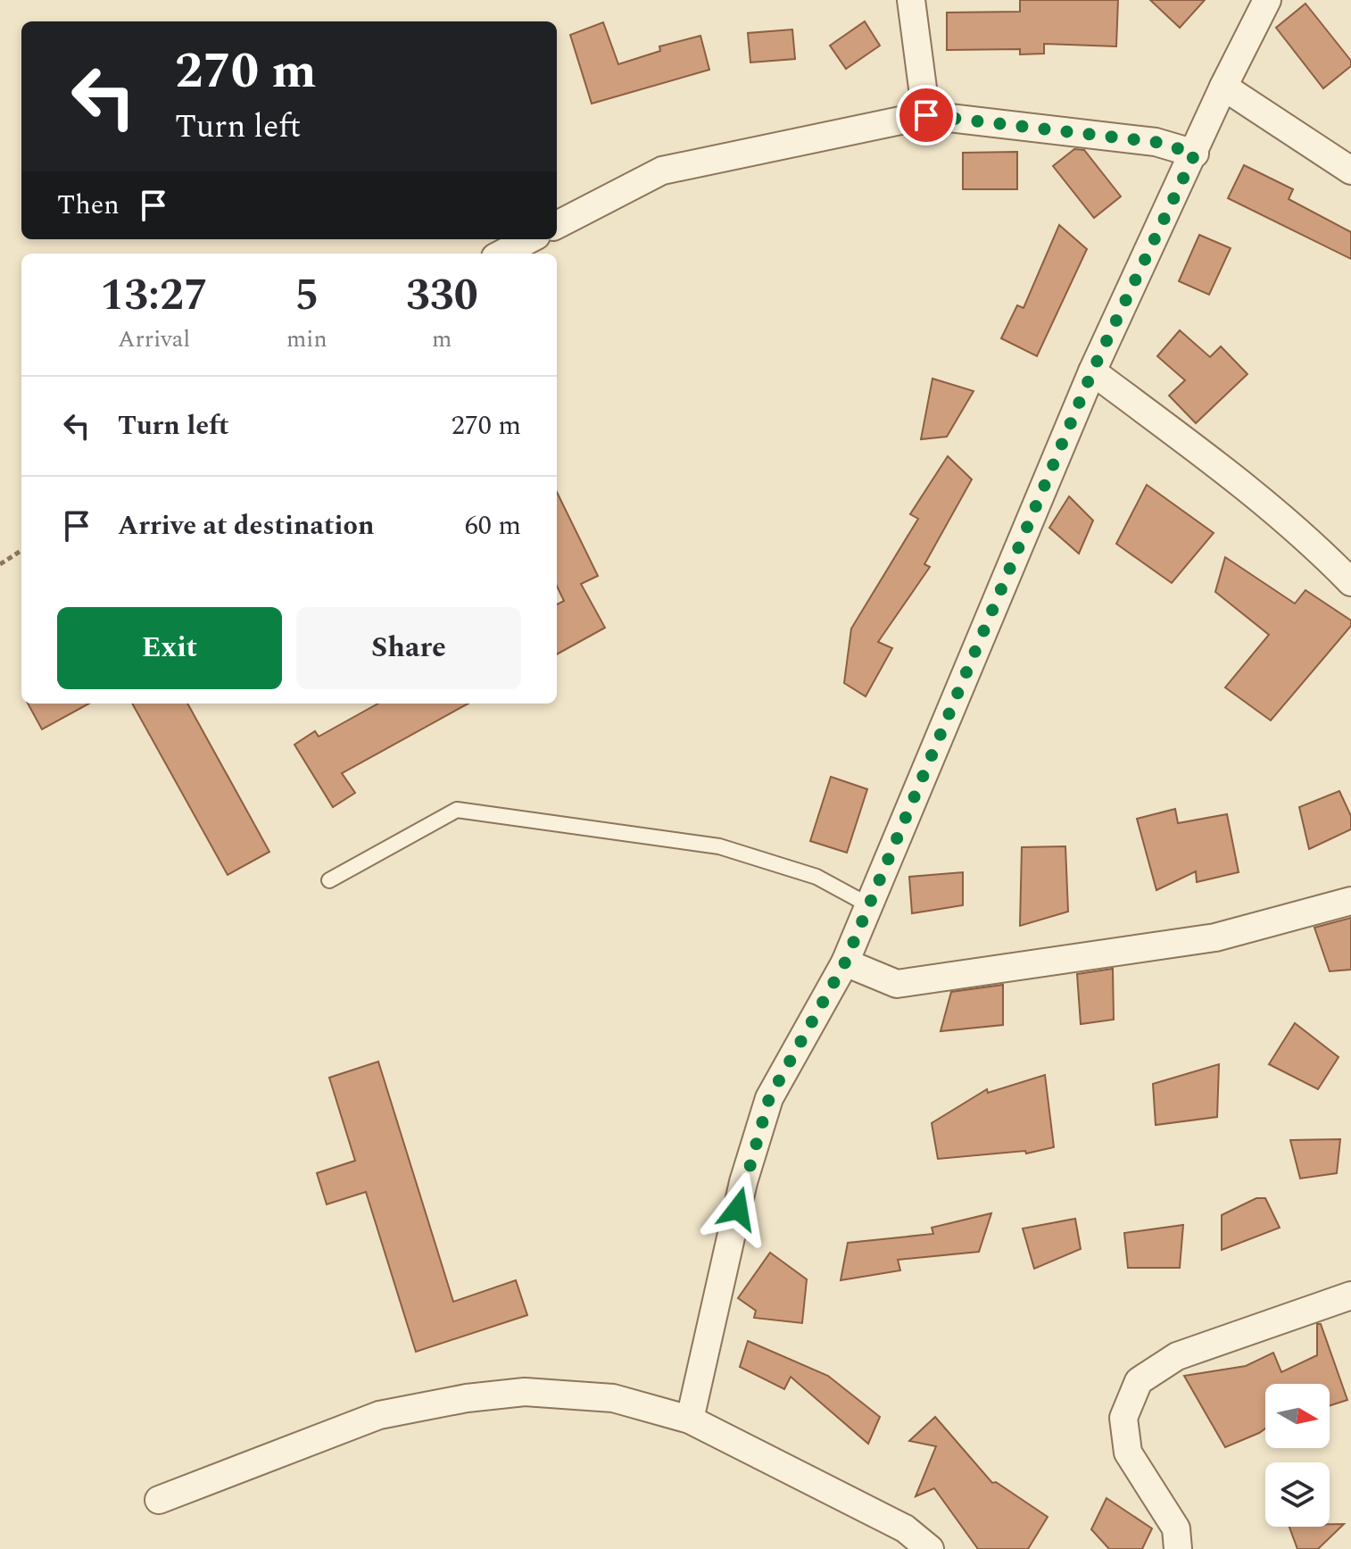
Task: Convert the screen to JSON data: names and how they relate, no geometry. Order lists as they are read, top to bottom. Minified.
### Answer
{"north":"right","page":{"turn":["270 m","Turn left"],"then":"Then","eta":["13:27","Arrival","5","min","330","m"],"list":[{"name":"Turn left","value":"270 m"},{"name":"Arrive at destination","value":"60 m"}],"buttons":["Exit","Share"]}}
